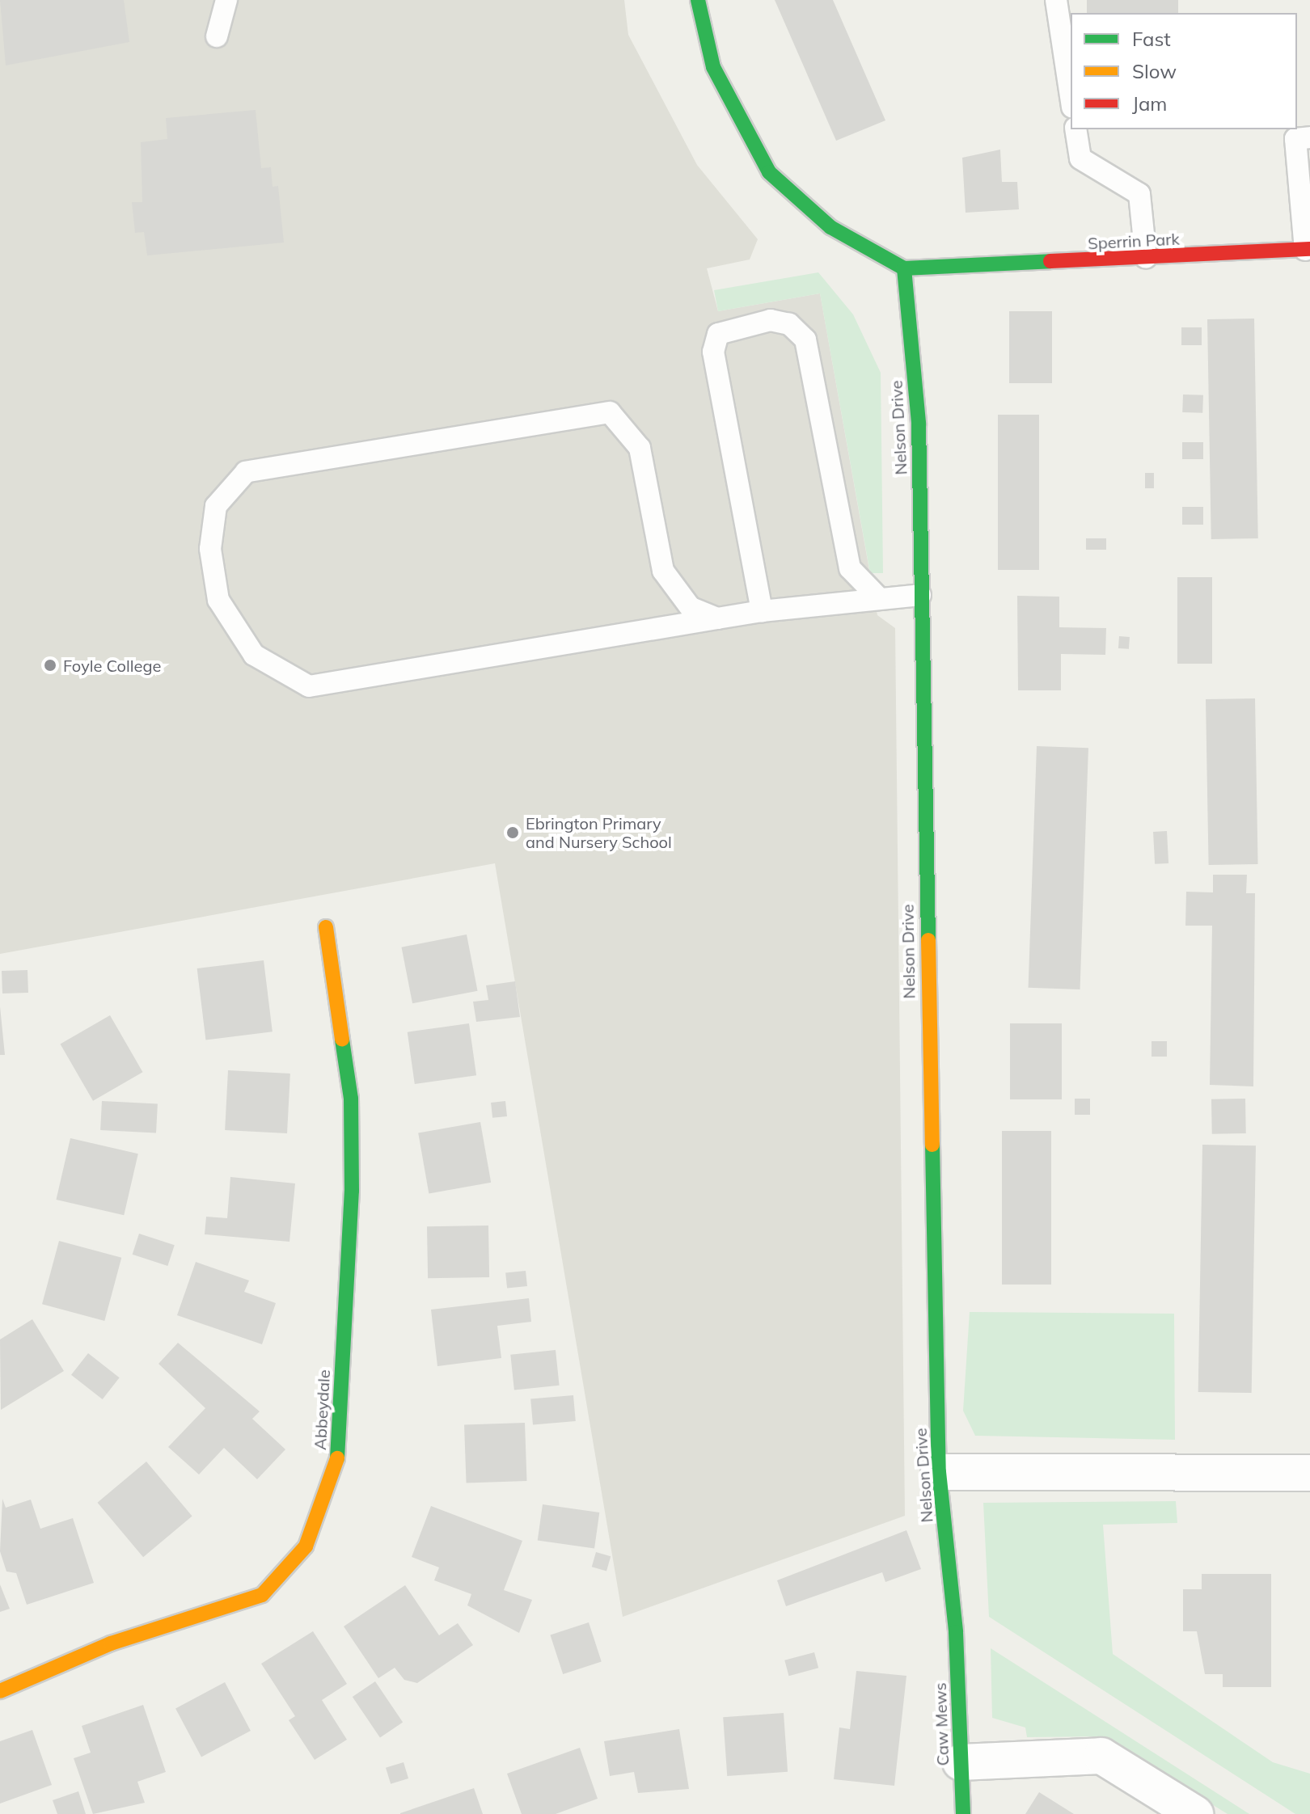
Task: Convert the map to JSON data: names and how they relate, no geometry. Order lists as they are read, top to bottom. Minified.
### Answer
{"streets":{"street":["Sperrin Park","Nelson Drive","Abbeydale","Caw Mews"]},"crossings":[["Sperrin Park","Nelson Drive"],["Nelson Drive","Caw Mews"]],"places":["Foyle College","Ebrington Primary and Nursery School"],"legend":["Fast","Slow","Jam"]}
